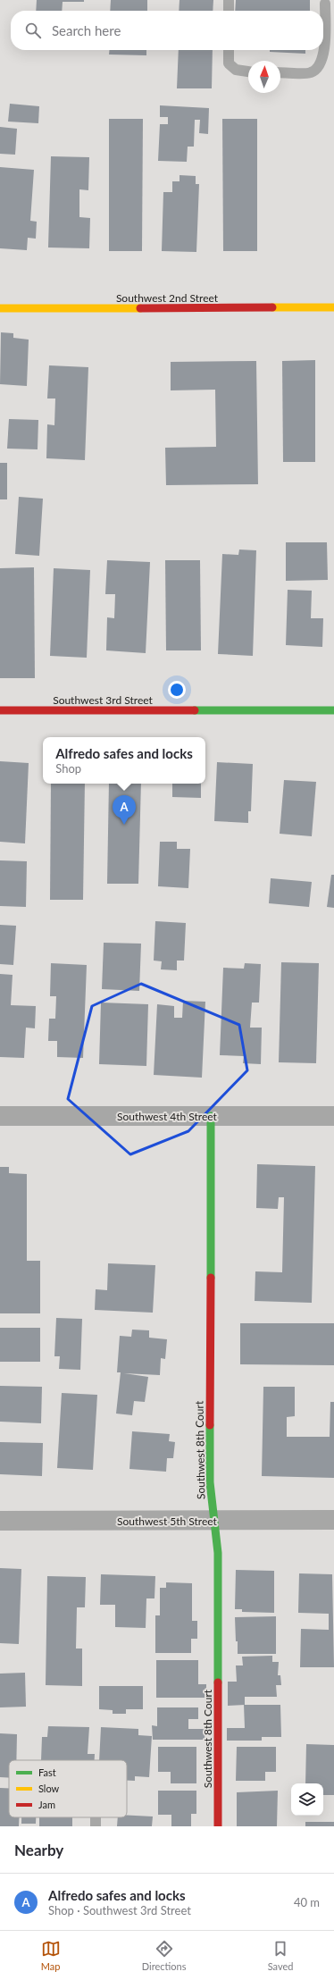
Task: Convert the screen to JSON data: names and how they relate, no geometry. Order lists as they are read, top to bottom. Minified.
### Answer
{"streets":{"street":["Southwest 2nd Street","Southwest 3rd Street","Southwest 4th Street","Southwest 8th Court","Southwest 5th Street"]},"crossings":[["Southwest 4th Street","Southwest 8th Court"],["Southwest 8th Court","Southwest 5th Street"]],"legend":["Fast","Slow","Jam"],"north":"top","page":{"search":"Search here","popup":["Alfredo safes and locks","Shop"],"pins":"A","heading":"Nearby","list":[{"mark":"A","name":"Alfredo safes and locks","note":"Shop · Southwest 3rd Street","value":"40 m"}],"nav":["Map","Directions","Saved"]}}
